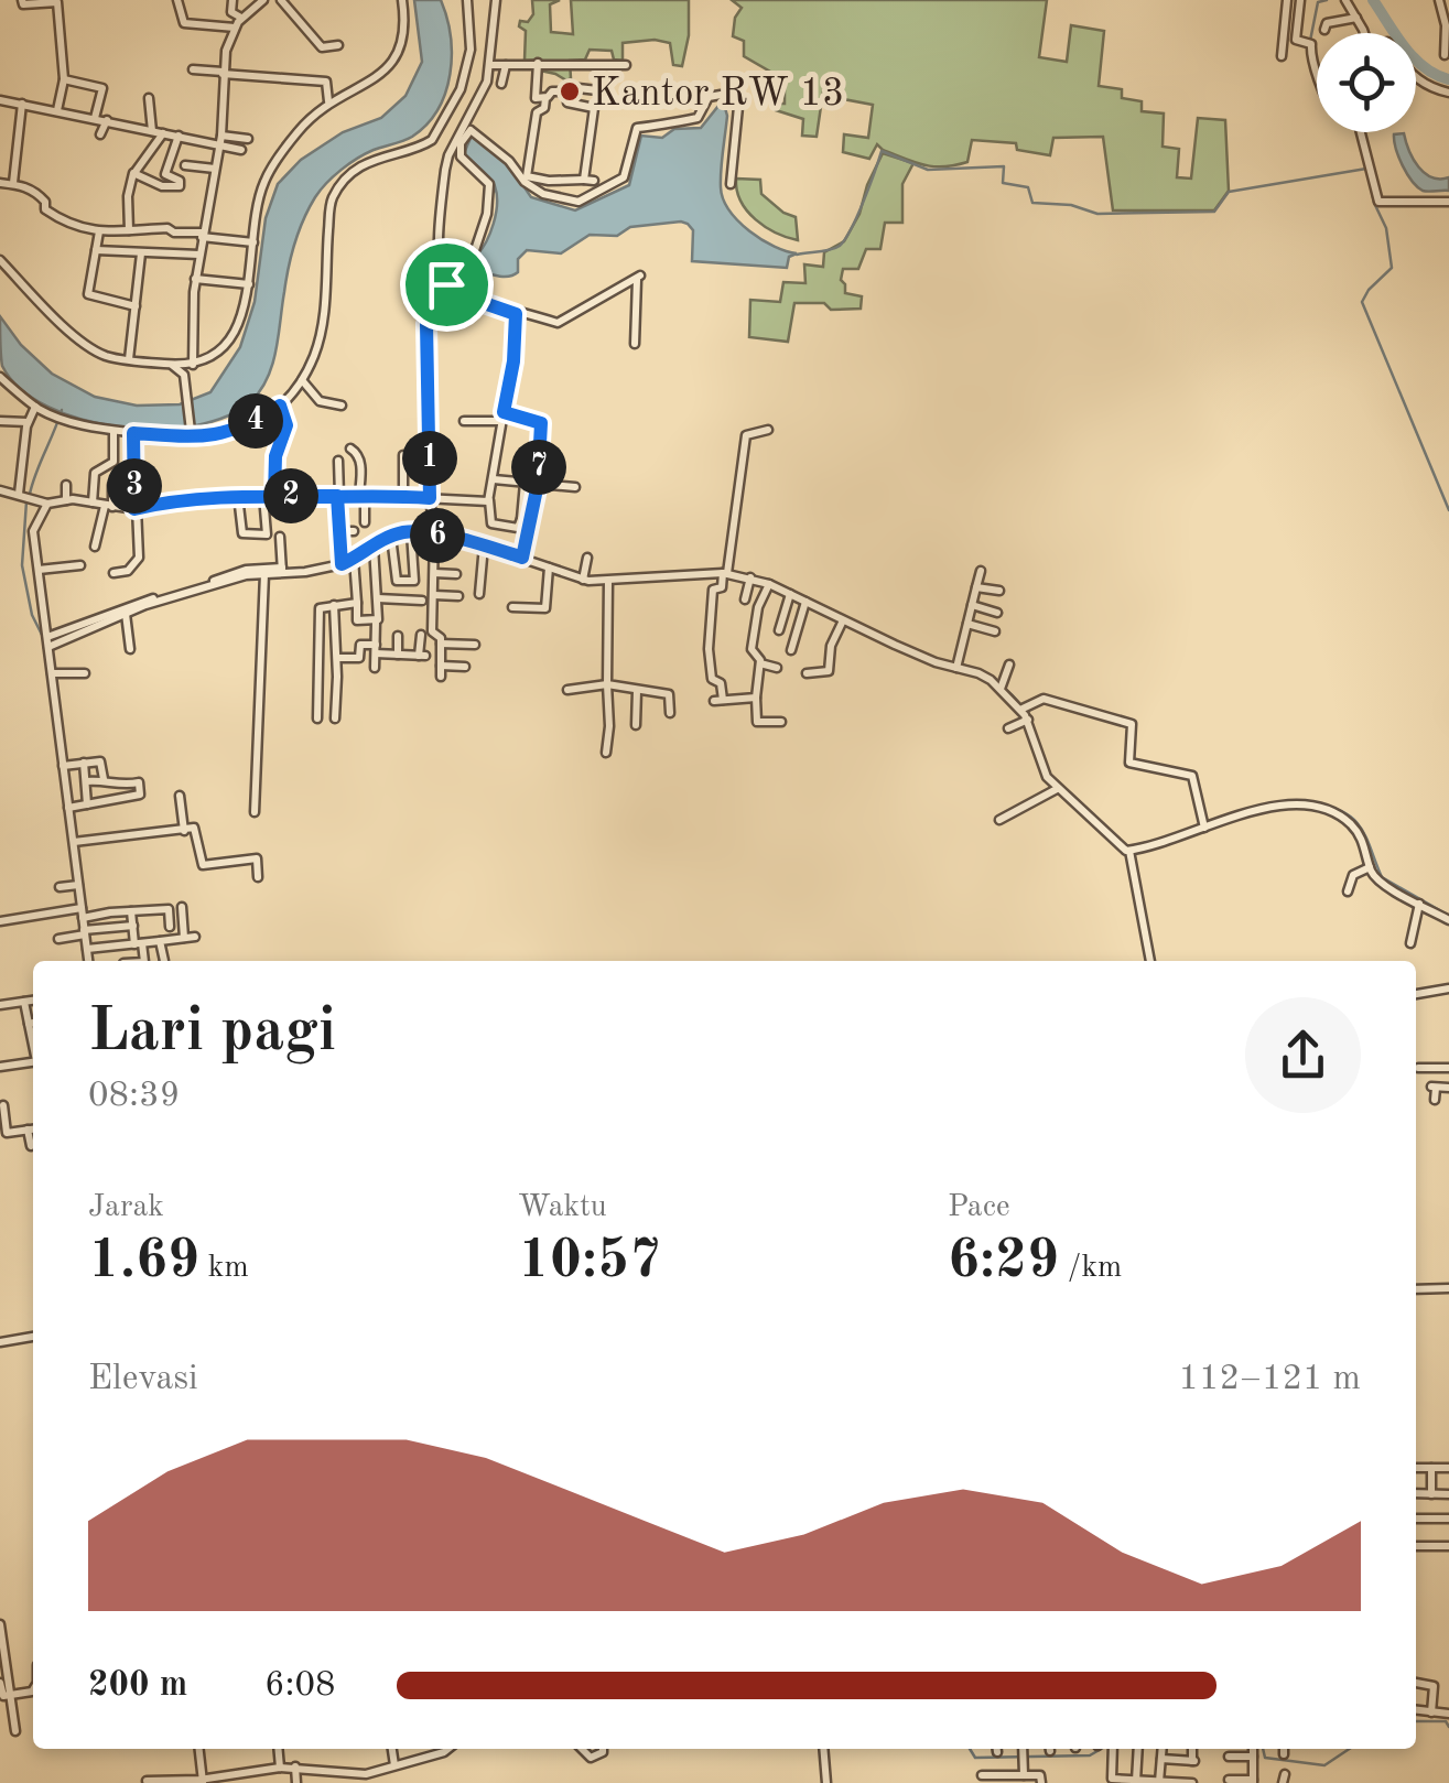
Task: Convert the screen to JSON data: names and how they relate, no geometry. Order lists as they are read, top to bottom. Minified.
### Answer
{"places":["Kantor RW 13"],"page":{"pins":["4","1","7","3","2","6"],"heading":["Lari pagi","08:39"],"stats":[["Jarak","1.69 km"],["Waktu","10:57"],["Pace","6:29 /km"]],"chart":["Elevasi","112–121 m"],"list":[{"name":"200 m","note":"6:08"}]}}
